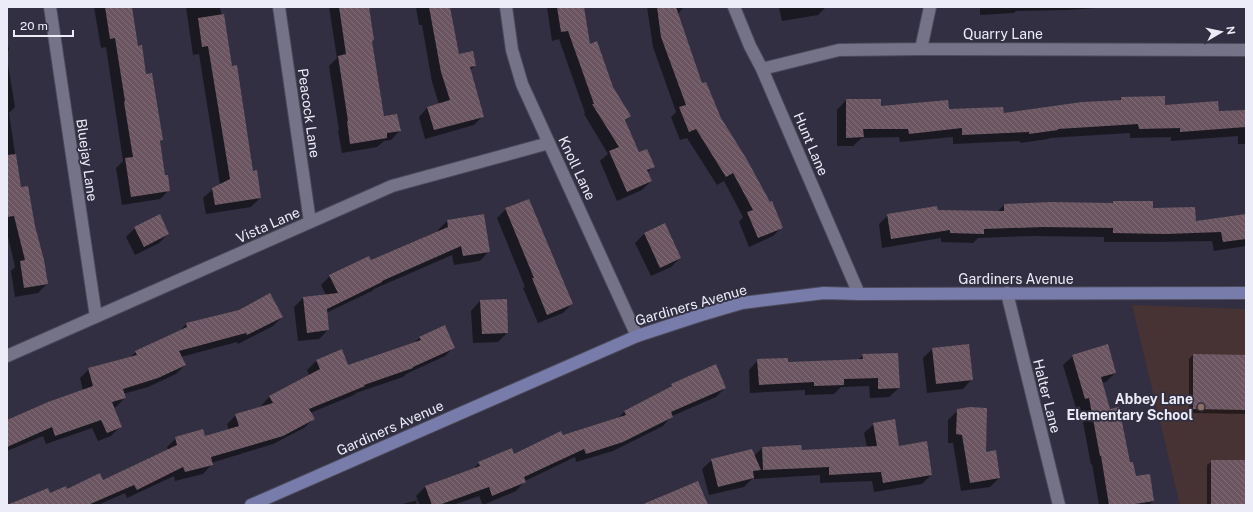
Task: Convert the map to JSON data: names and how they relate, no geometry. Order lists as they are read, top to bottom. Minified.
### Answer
{"streets":{"main road":["Gardiners Avenue"],"street":["Quarry Lane","Peacock Lane","Hunt Lane","Bluejay Lane","Knoll Lane","Vista Lane","Halter Lane"]},"crossings":[["Quarry Lane","Hunt Lane"],["Peacock Lane","Vista Lane"],["Hunt Lane","Gardiners Avenue"],["Bluejay Lane","Vista Lane"],["Knoll Lane","Vista Lane"],["Knoll Lane","Gardiners Avenue"],["Gardiners Avenue","Halter Lane"]],"places":["Abbey Lane Elementary School"],"scale_bar":"20 m","north":"right"}
